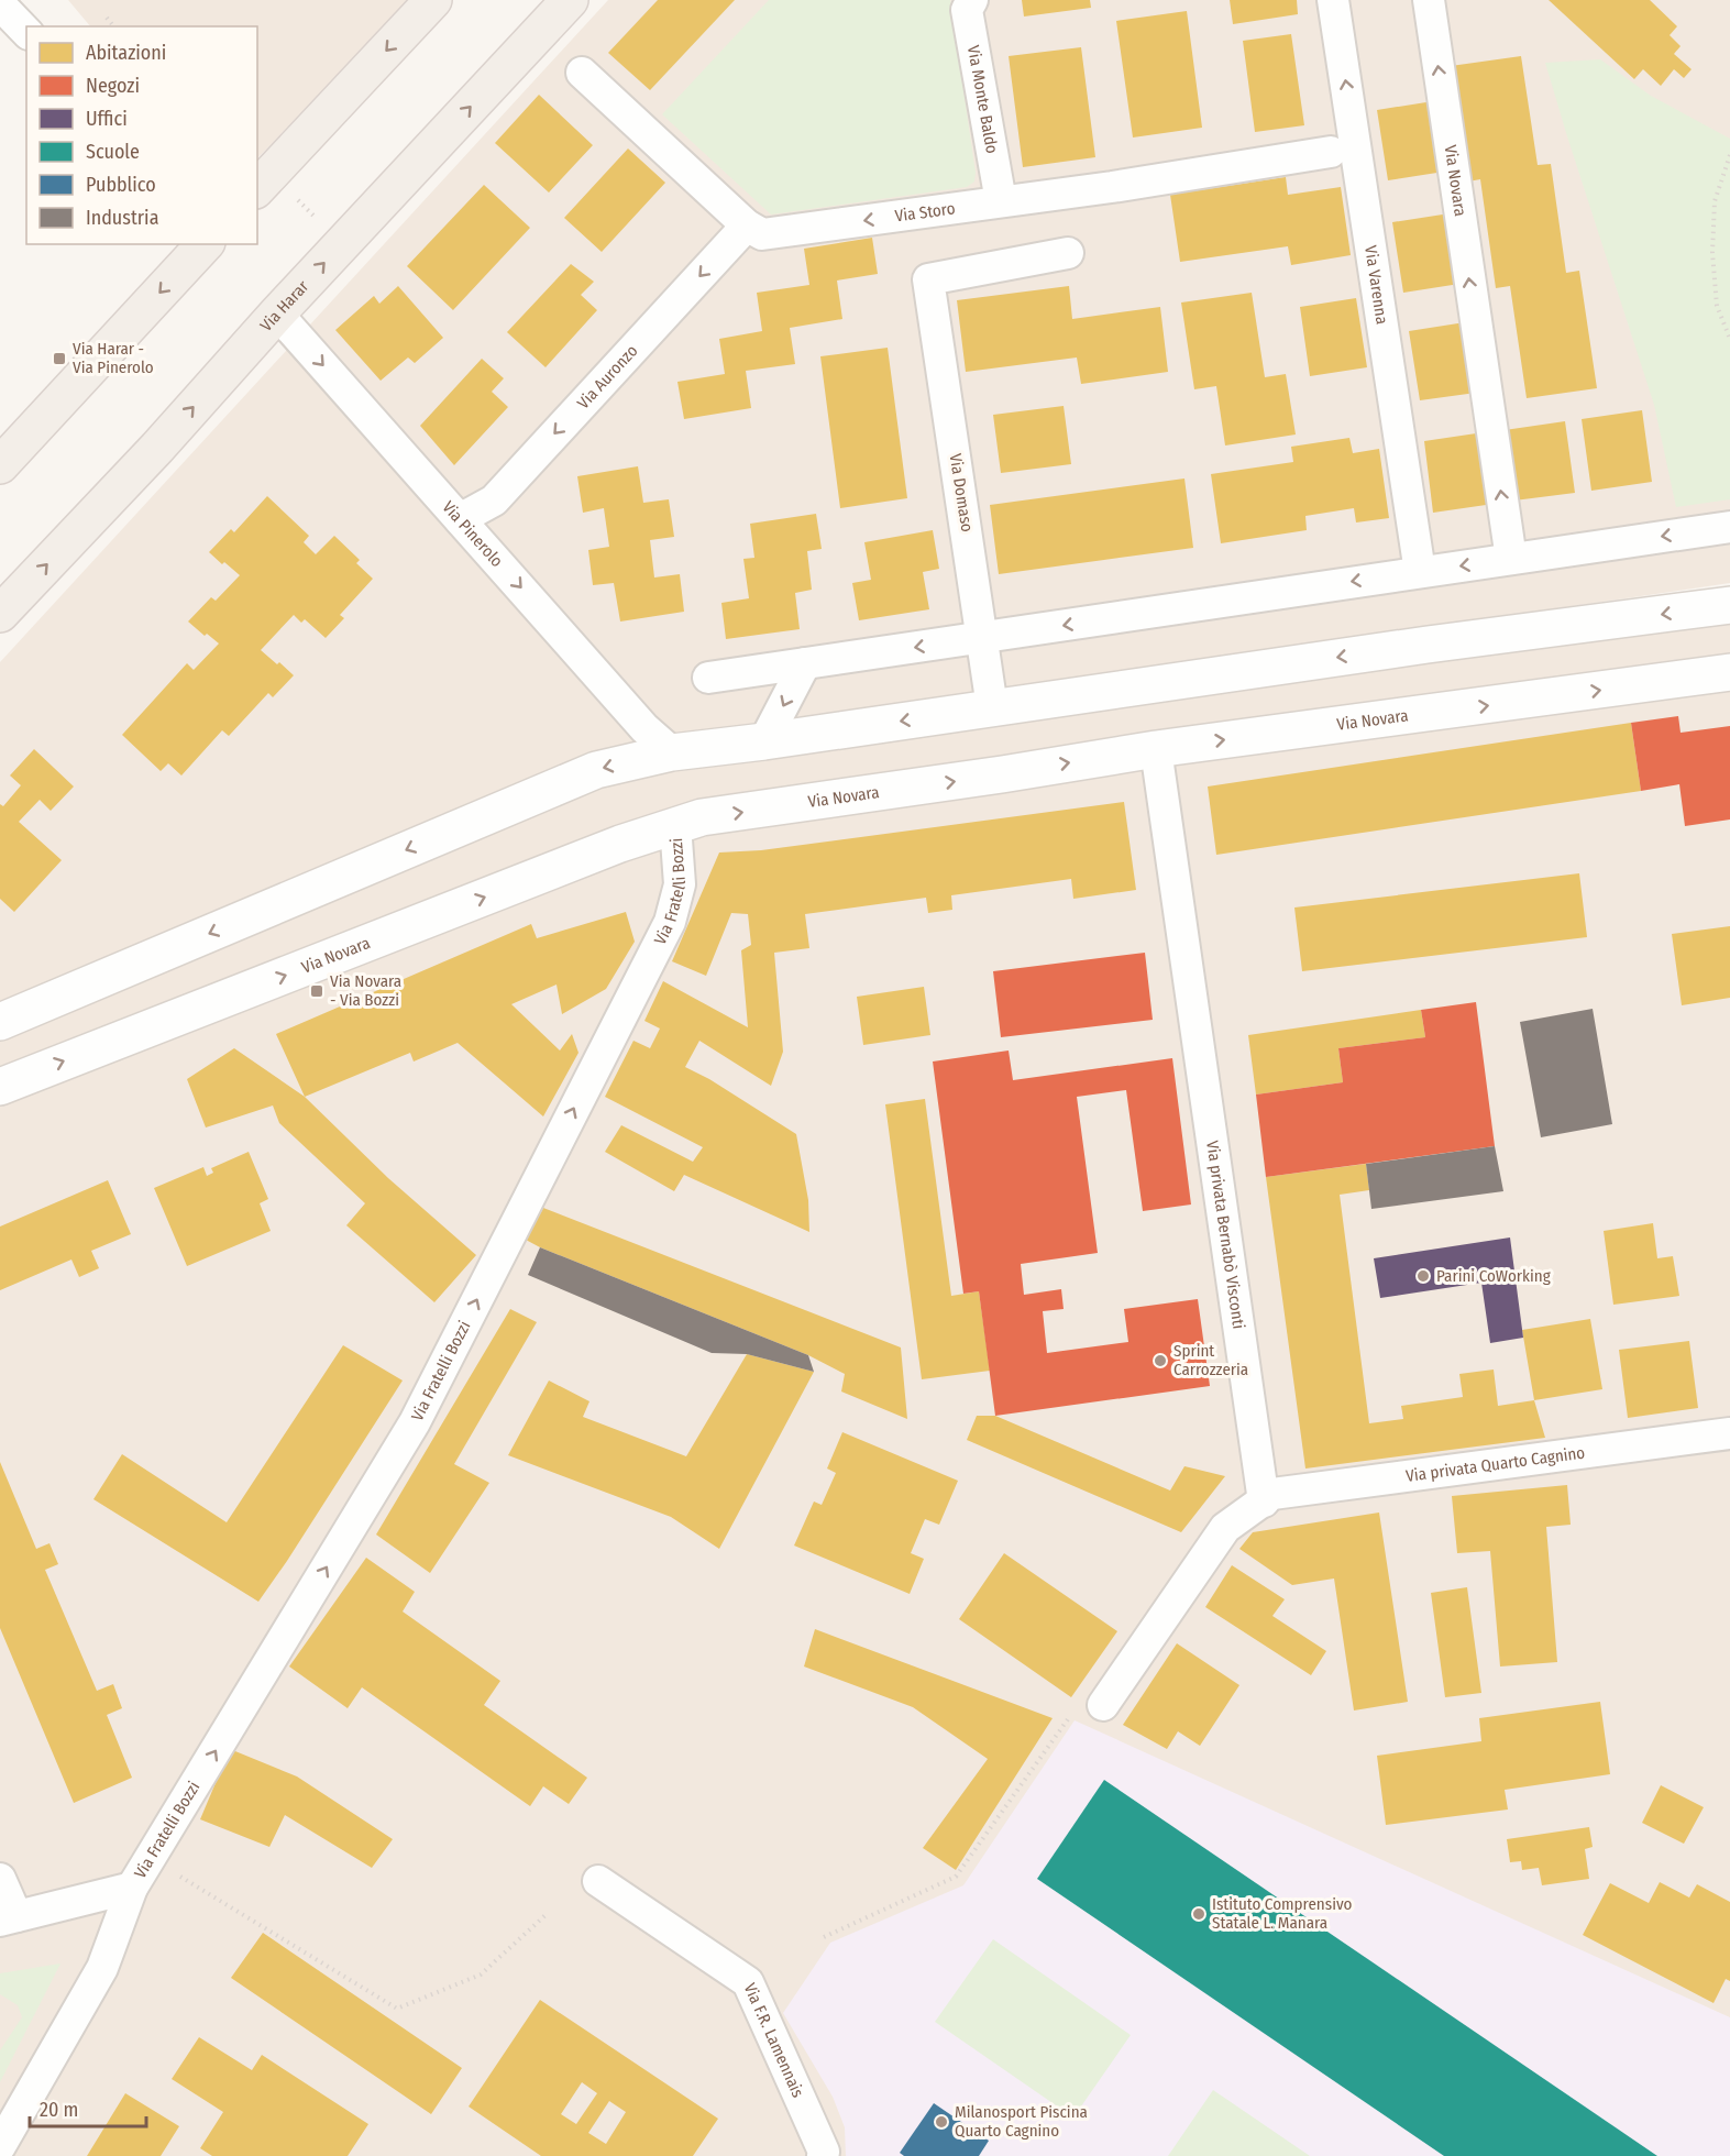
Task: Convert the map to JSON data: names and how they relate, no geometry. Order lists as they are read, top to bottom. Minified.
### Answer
{"streets":{"main road":["Via Harar"],"street":["Via Monte Baldo","Via Novara","Via Storo","Via Varenna","Via Auronzo","Via Domaso","Via Pinerolo","Via Fratelli Bozzi","Via privata Bernabò Visconti","Via privata Quarto Cagnino","Via F.R. Lamennais"]},"crossings":[["Via Monte Baldo","Via Storo"],["Via Novara","Via Fratelli Bozzi"],["Via Novara","Via privata Bernabò Visconti"],["Via Storo","Via Varenna"],["Via Storo","Via Auronzo"],["Via Harar","Via Pinerolo"],["Via Auronzo","Via Pinerolo"],["Via privata Bernabò Visconti","Via privata Quarto Cagnino"]],"one_way":["Via Storo","Via Auronzo","Via Pinerolo","Via Fratelli Bozzi"],"places":{"transit":["Via Harar - Via Pinerolo","Via Novara - Via Bozzi"],"other":["Parini CoWorking","Sprint Carrozzeria","Istituto Comprensivo Statale L. Manara","Milanosport Piscina Quarto Cagnino"]},"legend":["Abitazioni","Negozi","Uffici","Scuole","Pubblico","Industria"],"scale_bar":"20 m"}
